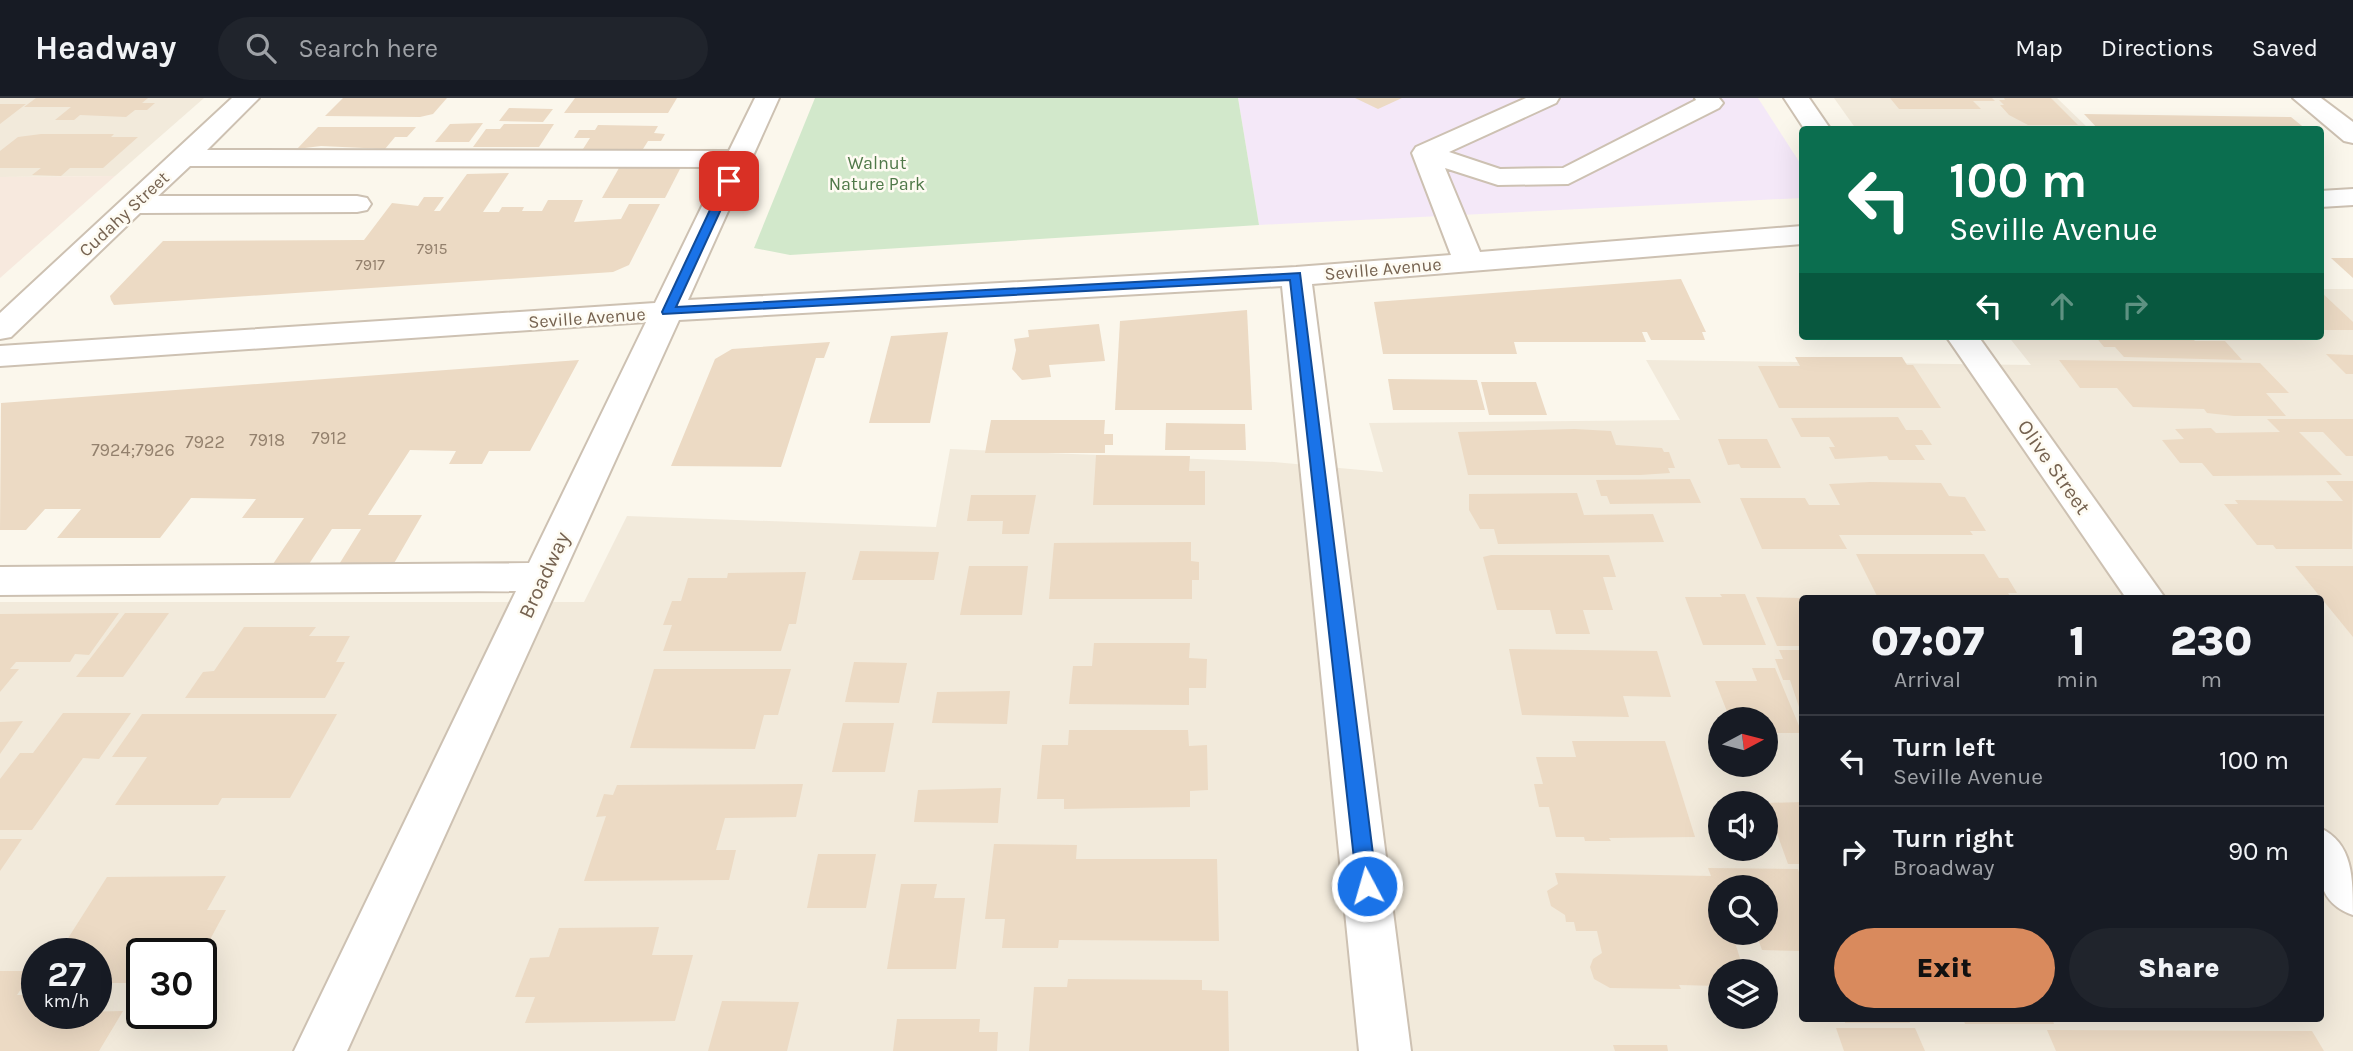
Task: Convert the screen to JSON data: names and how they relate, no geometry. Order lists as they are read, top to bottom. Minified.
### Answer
{"streets":{"street":["Cudahy Street","Seville Avenue","Olive Street","Broadway"]},"crossings":[["Seville Avenue","Broadway"]],"parks":["Walnut Nature Park"],"house_numbers":["7915","7917","7912","7918","7922","7924;7926"],"north":"right","page":{"header":"Headway","search":"Search here","nav":["Map","Directions","Saved"],"turn":["100 m","Seville Avenue"],"eta":["07:07","Arrival","1","min","230","m"],"list":[{"name":"Turn left","note":"Seville Avenue","value":"100 m"},{"name":"Turn right","note":"Broadway","value":"90 m"}],"buttons":["Exit","Share"],"speed":"27 km/h","limit":"30"}}
